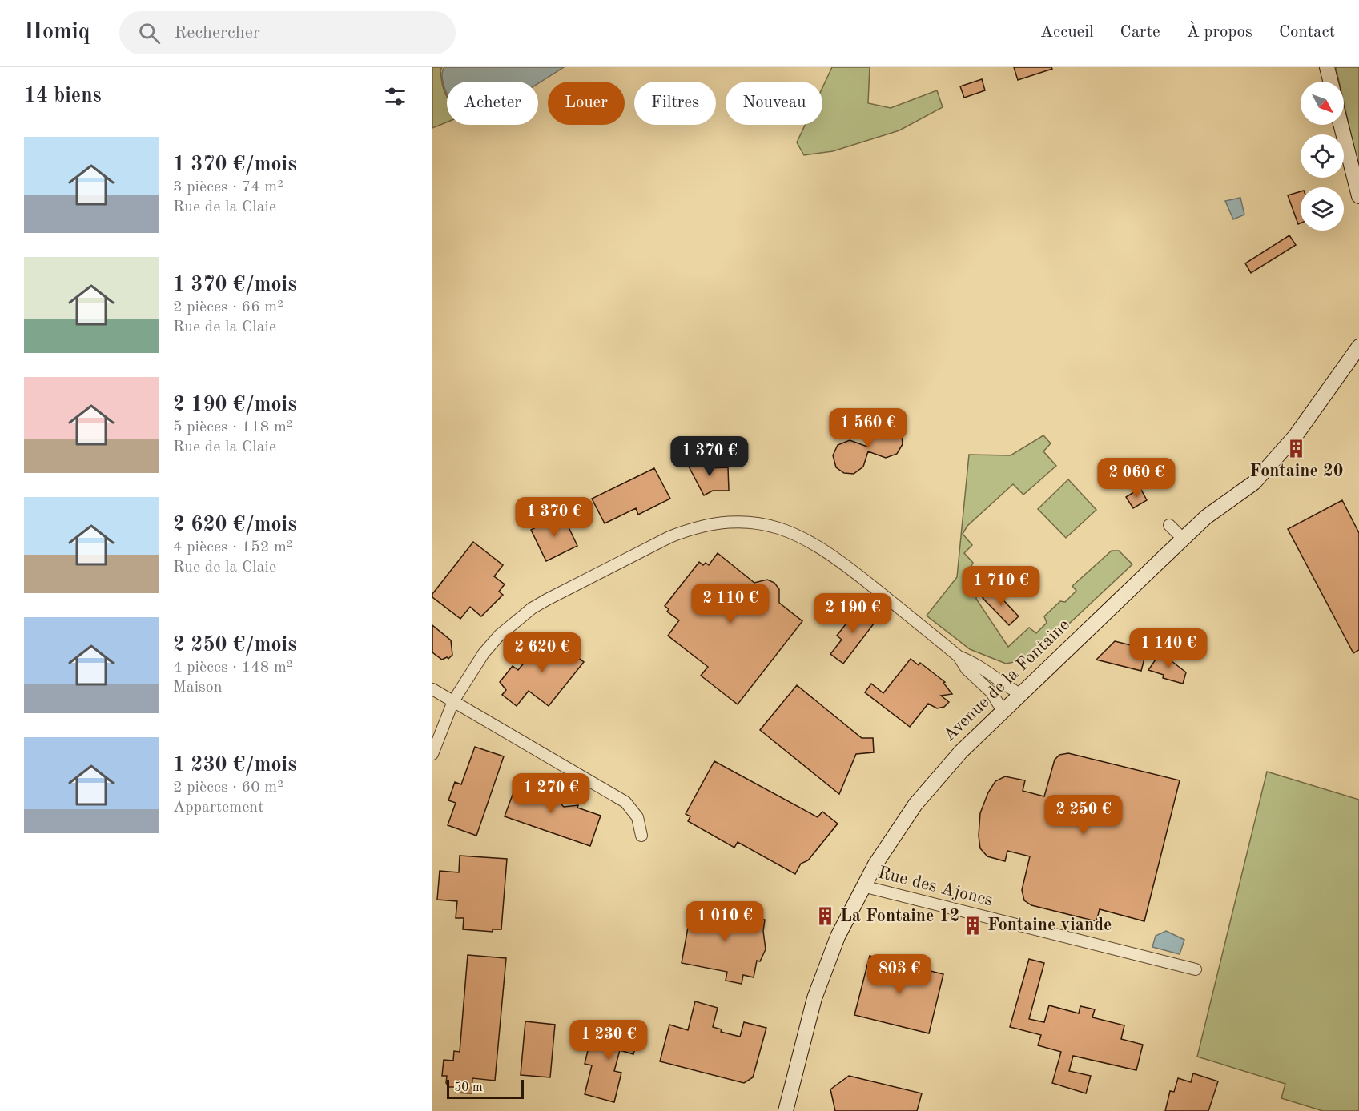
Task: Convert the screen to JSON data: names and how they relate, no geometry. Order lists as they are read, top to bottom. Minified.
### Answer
{"streets":{"street":["Avenue de la Fontaine","Rue des Ajoncs"]},"crossings":[["Avenue de la Fontaine","Rue des Ajoncs"]],"places":{"building":["Fontaine 20","La Fontaine 12","Fontaine viande"]},"scale_bar":"50 m","north":"bottom right","page":{"header":"Homiq","search":"Rechercher","nav":["Accueil","Carte","À propos","Contact"],"heading":"14 biens","chip":["Acheter","Louer","Filtres","Nouveau"],"list":[{"name":"1 370 €/mois","note":"3 pièces · 74 m² · Rue de la Claie"},{"name":"1 370 €/mois","note":"2 pièces · 66 m² · Rue de la Claie"},{"name":"2 190 €/mois","note":"5 pièces · 118 m² · Rue de la Claie"},{"name":"2 620 €/mois","note":"4 pièces · 152 m² · Rue de la Claie"},{"name":"2 250 €/mois","note":"4 pièces · 148 m² · Maison"},{"name":"1 230 €/mois","note":"2 pièces · 60 m² · Appartement"}],"price":["1 560 €","1 370 €","2 060 €","1 370 €","1 710 €","2 110 €","2 190 €","1 140 €","2 620 €","1 270 €","2 250 €","1 010 €","803 €","1 230 €"],"scale":"50 m"}}
